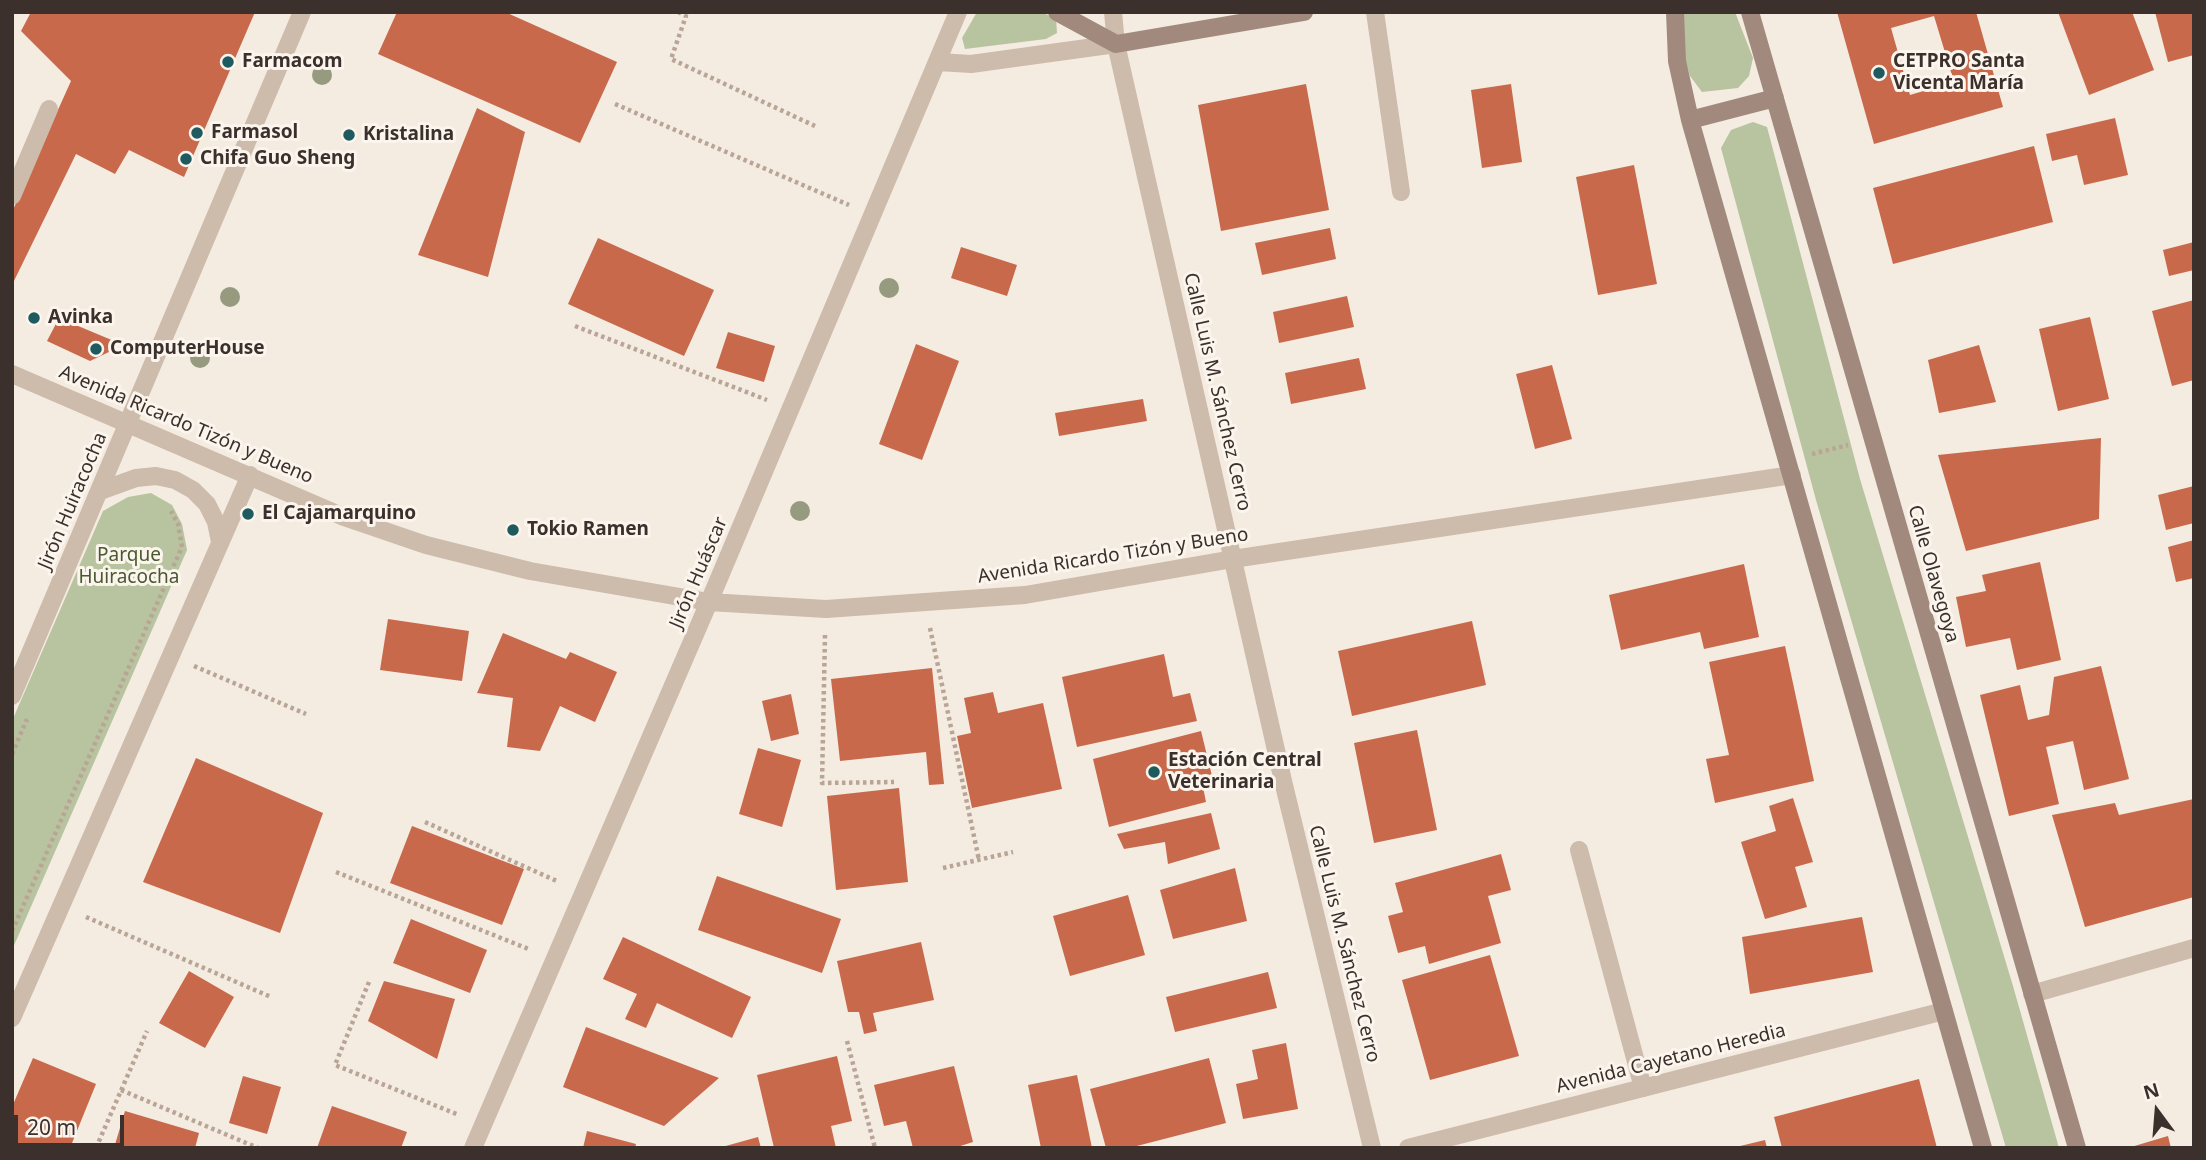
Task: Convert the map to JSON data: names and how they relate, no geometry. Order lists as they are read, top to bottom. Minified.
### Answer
{"streets":{"street":["Calle Luis M. Sánchez Cerro","Avenida Ricardo Tizón y Bueno","Jirón Huiracocha","Jirón Huáscar","Calle Olavegoya","Avenida Cayetano Heredia"]},"crossings":[["Calle Luis M. Sánchez Cerro","Avenida Ricardo Tizón y Bueno"],["Avenida Ricardo Tizón y Bueno","Jirón Huiracocha"],["Avenida Ricardo Tizón y Bueno","Jirón Huáscar"]],"parks":["Parque Huiracocha"],"places":["Farmacom","CETPRO Santa Vicenta María","Farmasol","Kristalina","Chifa Guo Sheng","Avinka","ComputerHouse","El Cajamarquino","Tokio Ramen","Estación Central Veterinaria"],"scale_bar":"20 m","north":"top"}
